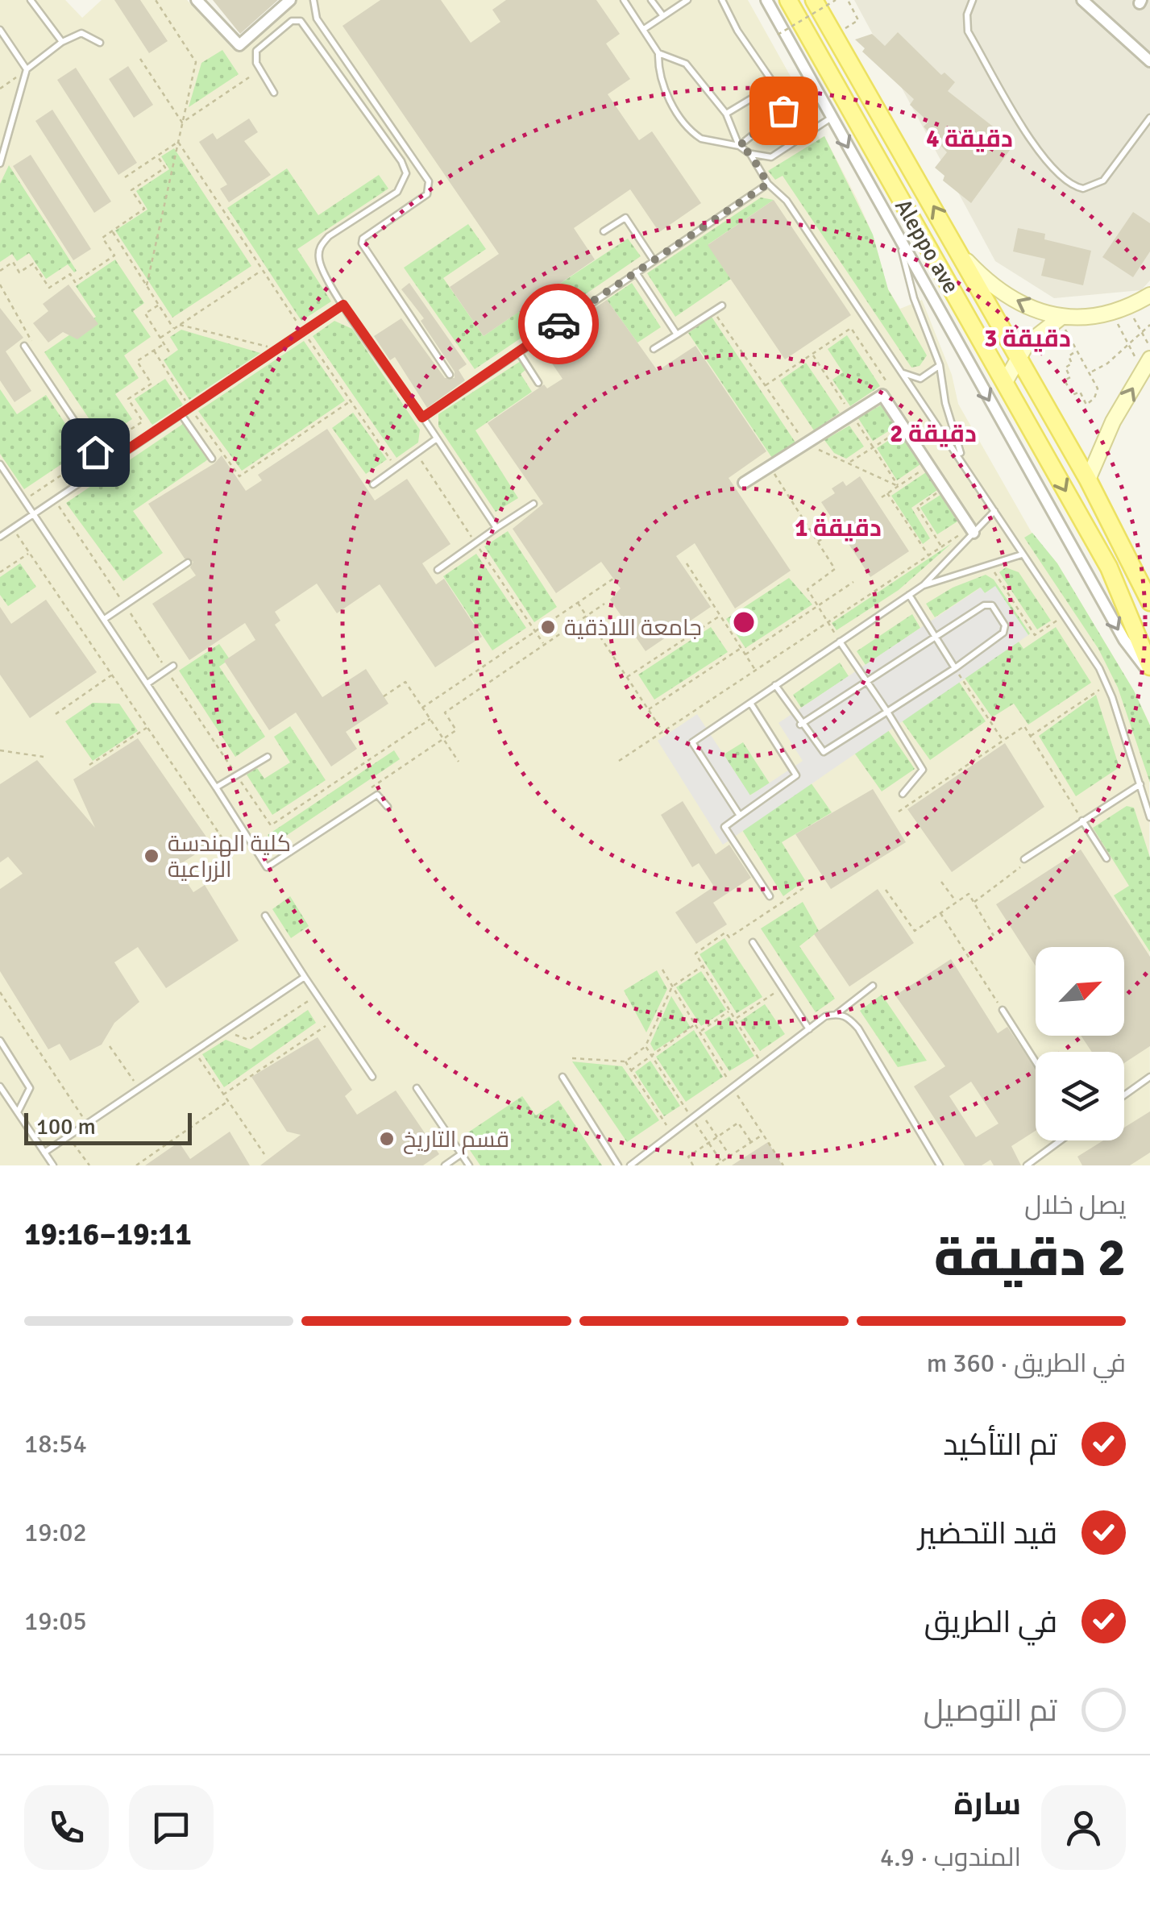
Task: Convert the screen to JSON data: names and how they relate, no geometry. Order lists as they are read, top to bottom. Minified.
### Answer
{"streets":{"main road":["Aleppo ave"]},"places":["جامعة اللاذقية","كلية الهندسة الزراعية","قسم التاريخ"],"scale_bar":"100 m","north":"top right","page":{"scale":"100 m","heading":["2 دقيقة","يصل خلال","19:11–19:16"],"panel":["سارة","المندوب · 4.9"],"bar":"في الطريق · 360 m","list":[["تم التأكيد","18:54"],["قيد التحضير","19:02"],["في الطريق","19:05"],"تم التوصيل"]},"rings":["4 دقيقة","3 دقيقة","2 دقيقة","1 دقيقة"]}
